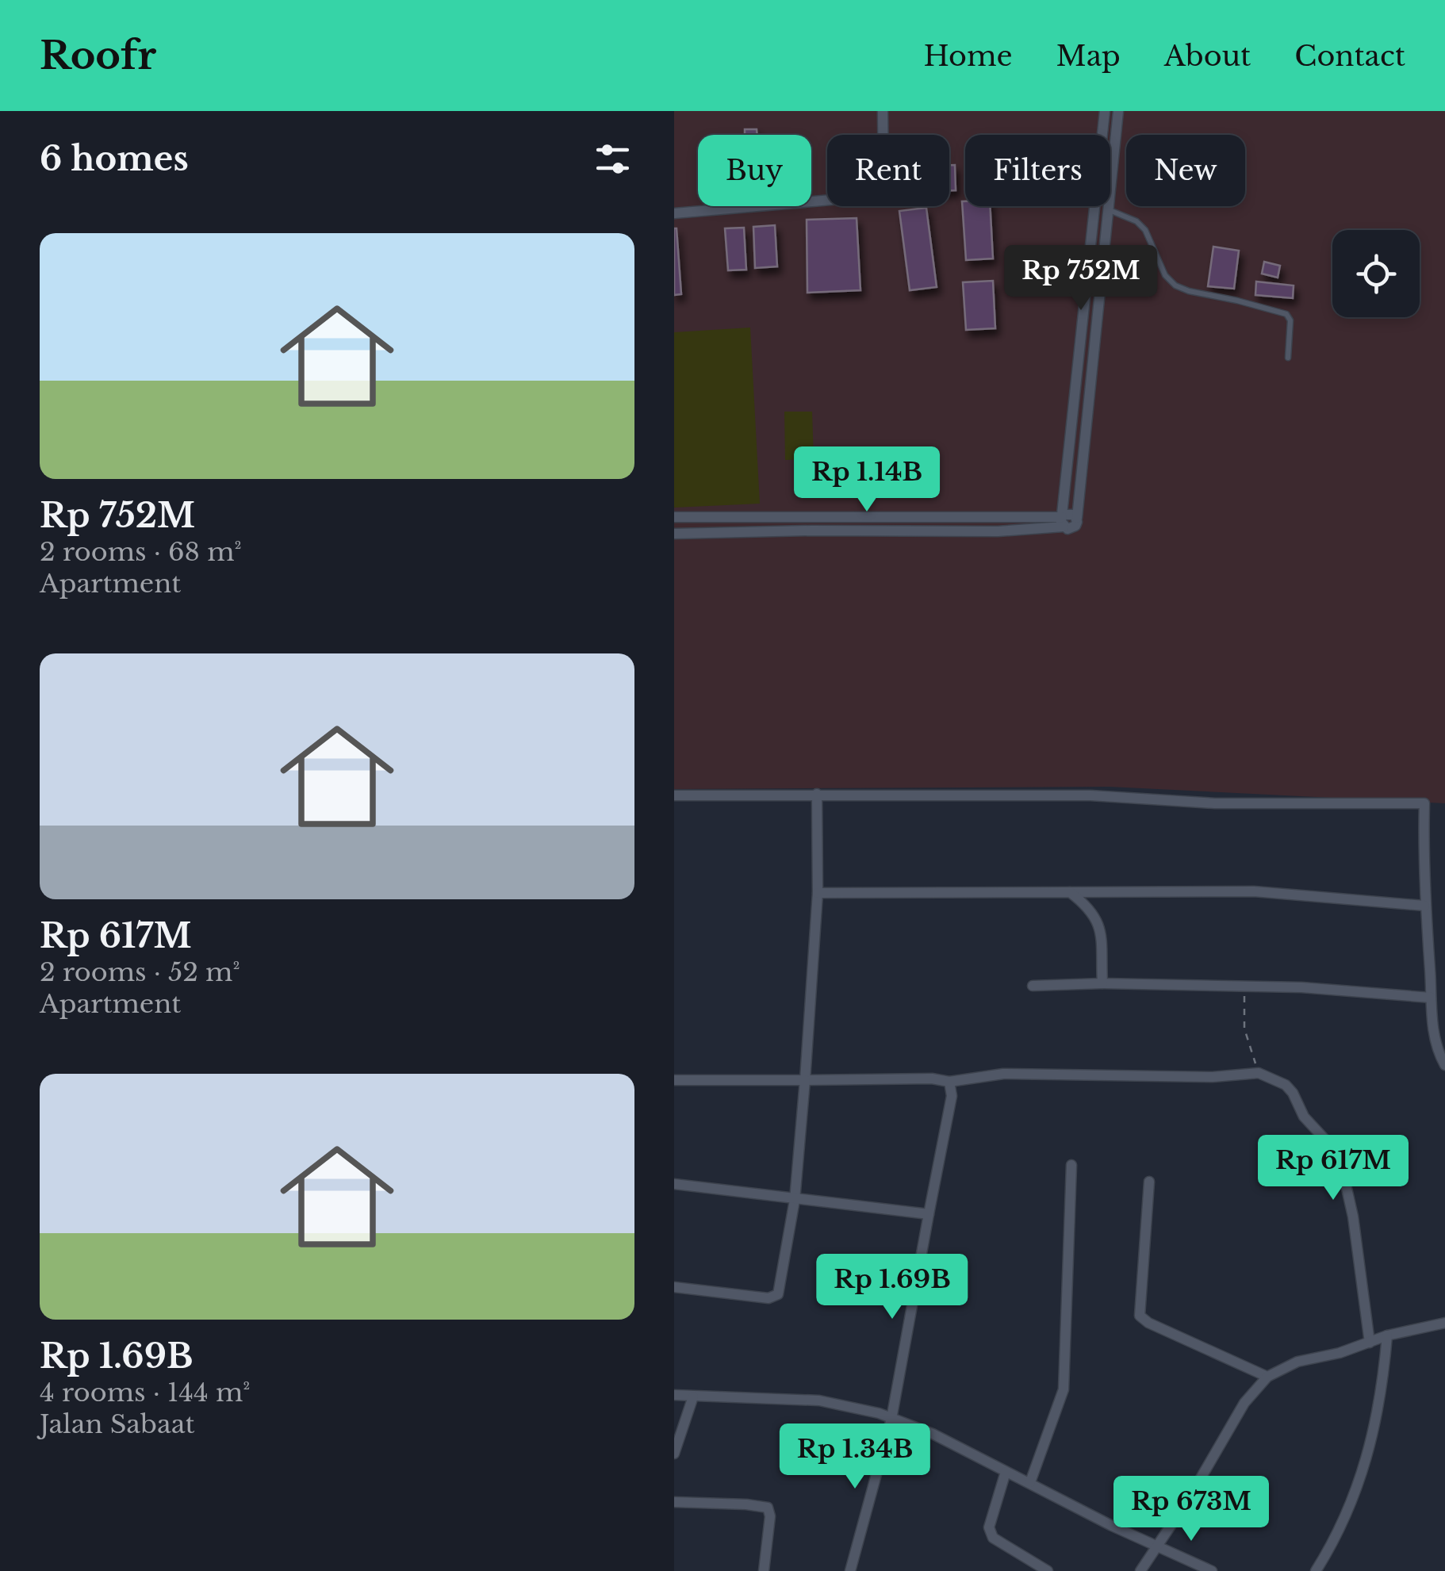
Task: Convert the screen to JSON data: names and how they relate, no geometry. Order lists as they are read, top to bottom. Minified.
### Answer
{"page":{"header":"Roofr","nav":["Home","Map","About","Contact"],"heading":"6 homes","chip":["Buy","Rent","Filters","New"],"list":[{"name":"Rp 752M","note":"2 rooms · 68 m² · Apartment"},{"name":"Rp 617M","note":"2 rooms · 52 m² · Apartment"},{"name":"Rp 1.69B","note":"4 rooms · 144 m² · Jalan Sabaat"}],"price":["Rp 752M","Rp 1.14B","Rp 617M","Rp 1.69B","Rp 1.34B","Rp 673M"]}}
